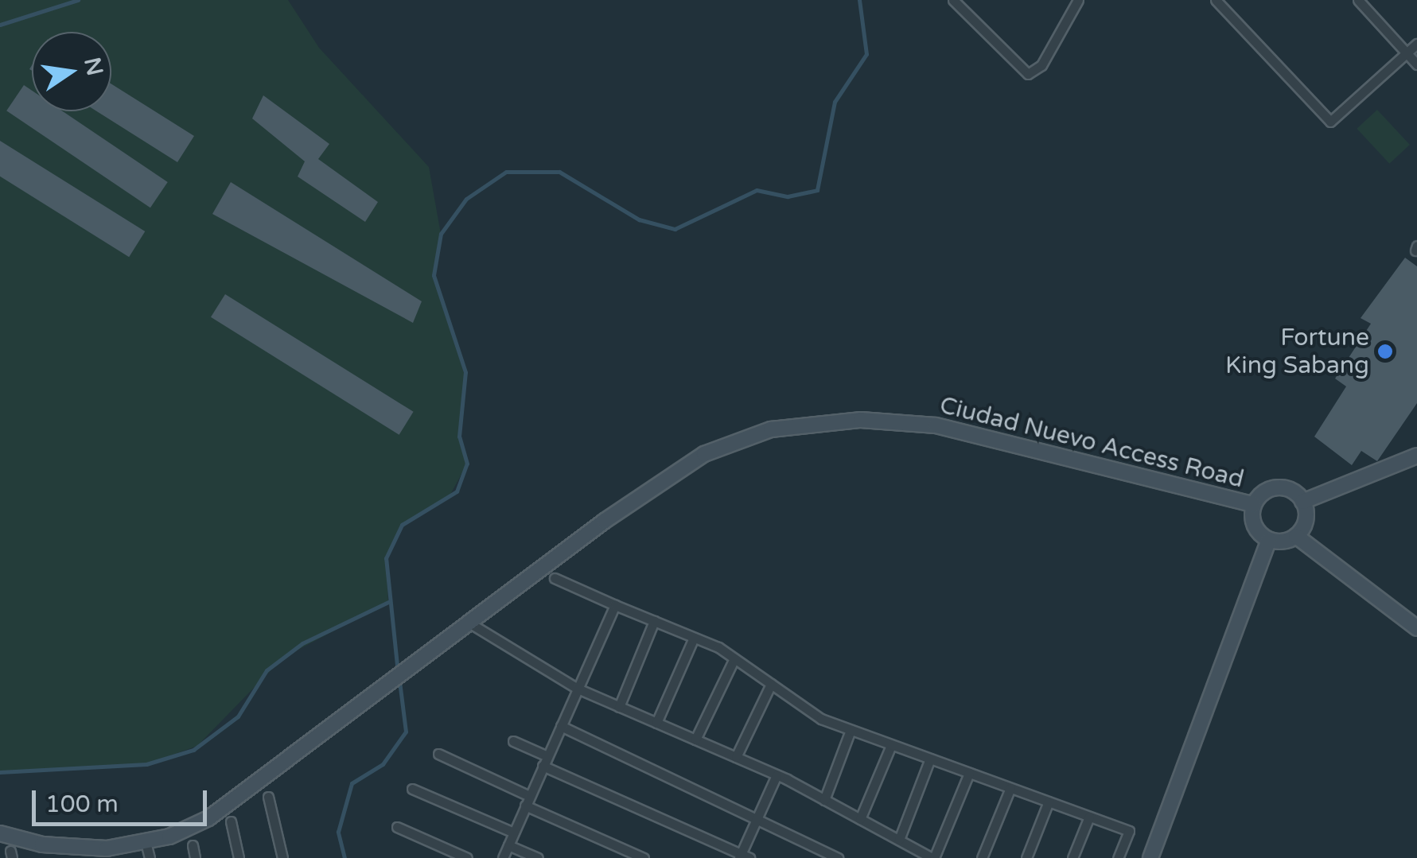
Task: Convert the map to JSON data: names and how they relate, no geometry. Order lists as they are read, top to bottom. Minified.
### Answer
{"streets":{"street":["Ciudad Nuevo Access Road"]},"places":["Fortune King Sabang"],"scale_bar":"100 m","north":"right"}
